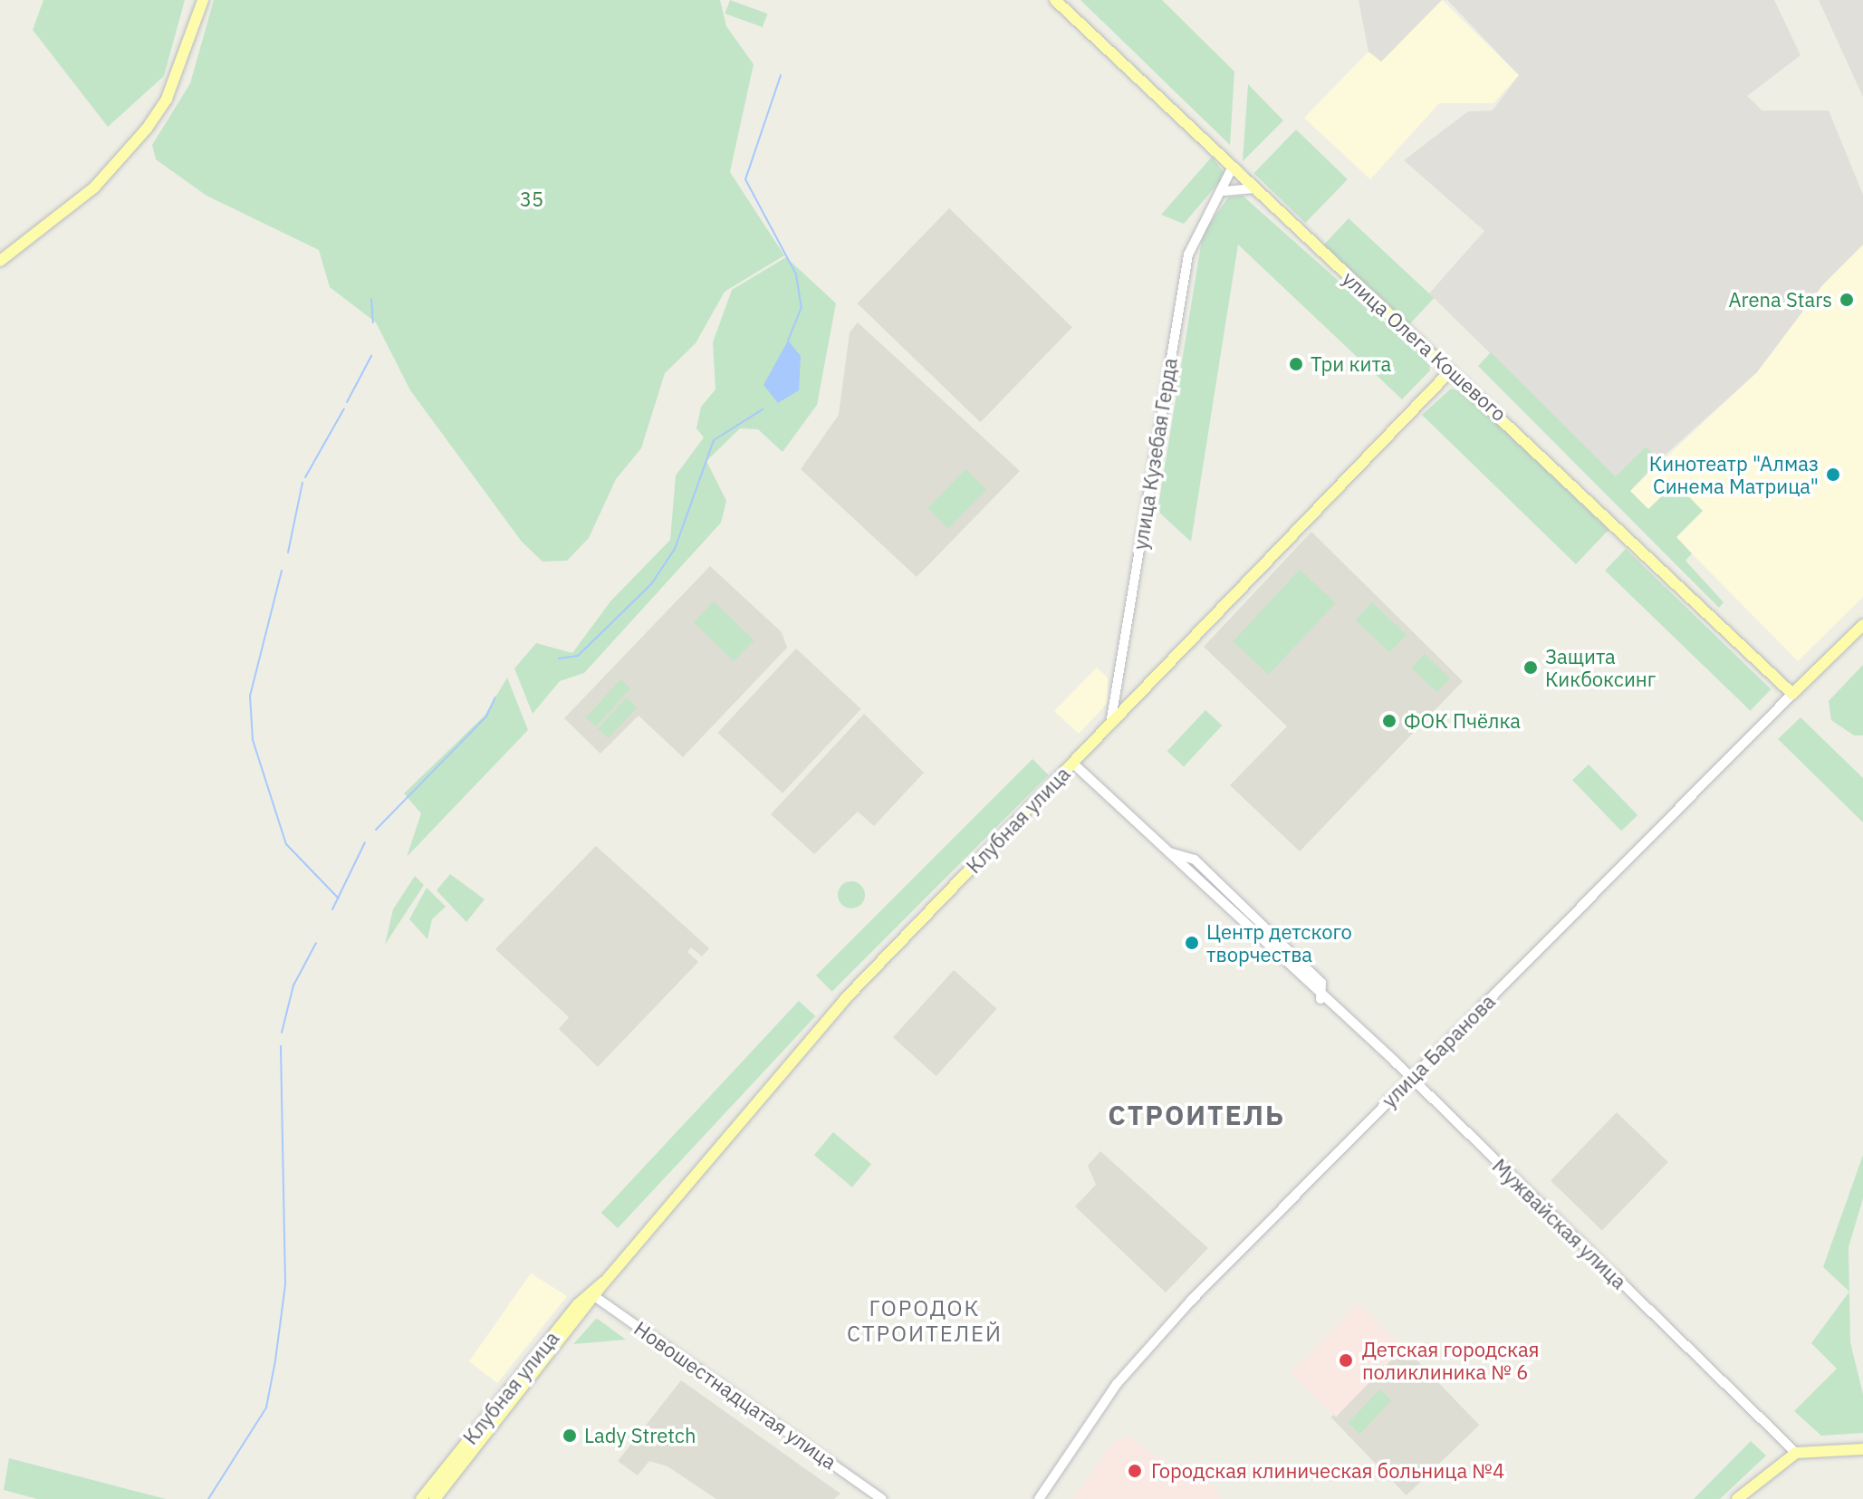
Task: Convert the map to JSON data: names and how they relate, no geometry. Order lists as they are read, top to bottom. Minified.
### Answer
{"streets":{"main road":["улица Олега Кошевого","Клубная улица","улица Баранова"],"street":["улица Кузебая Герда","Мужвайская улица","Новошестнадцатая улица"]},"crossings":[["улица Олега Кошевого","улица Кузебая Герда"],["улица Олега Кошевого","Клубная улица"],["улица Олега Кошевого","улица Баранова"],["улица Кузебая Герда","Клубная улица"],["Клубная улица","Мужвайская улица"],["Клубная улица","Новошестнадцатая улица"],["улица Баранова","Мужвайская улица"]],"districts":["СТРОИТЕЛЬ","ГОРОДОК СТРОИТЕЛЕЙ"],"parks":["35"],"places":["Arena Stars","Три кита","Кинотеатр \"Алмаз Синема Матрица\"","Защита Кикбоксинг","ФОК Пчёлка","Центр детского творчества","Детская городская поликлиника № 6","Lady Stretch","Городская клиническая больница №4"]}
